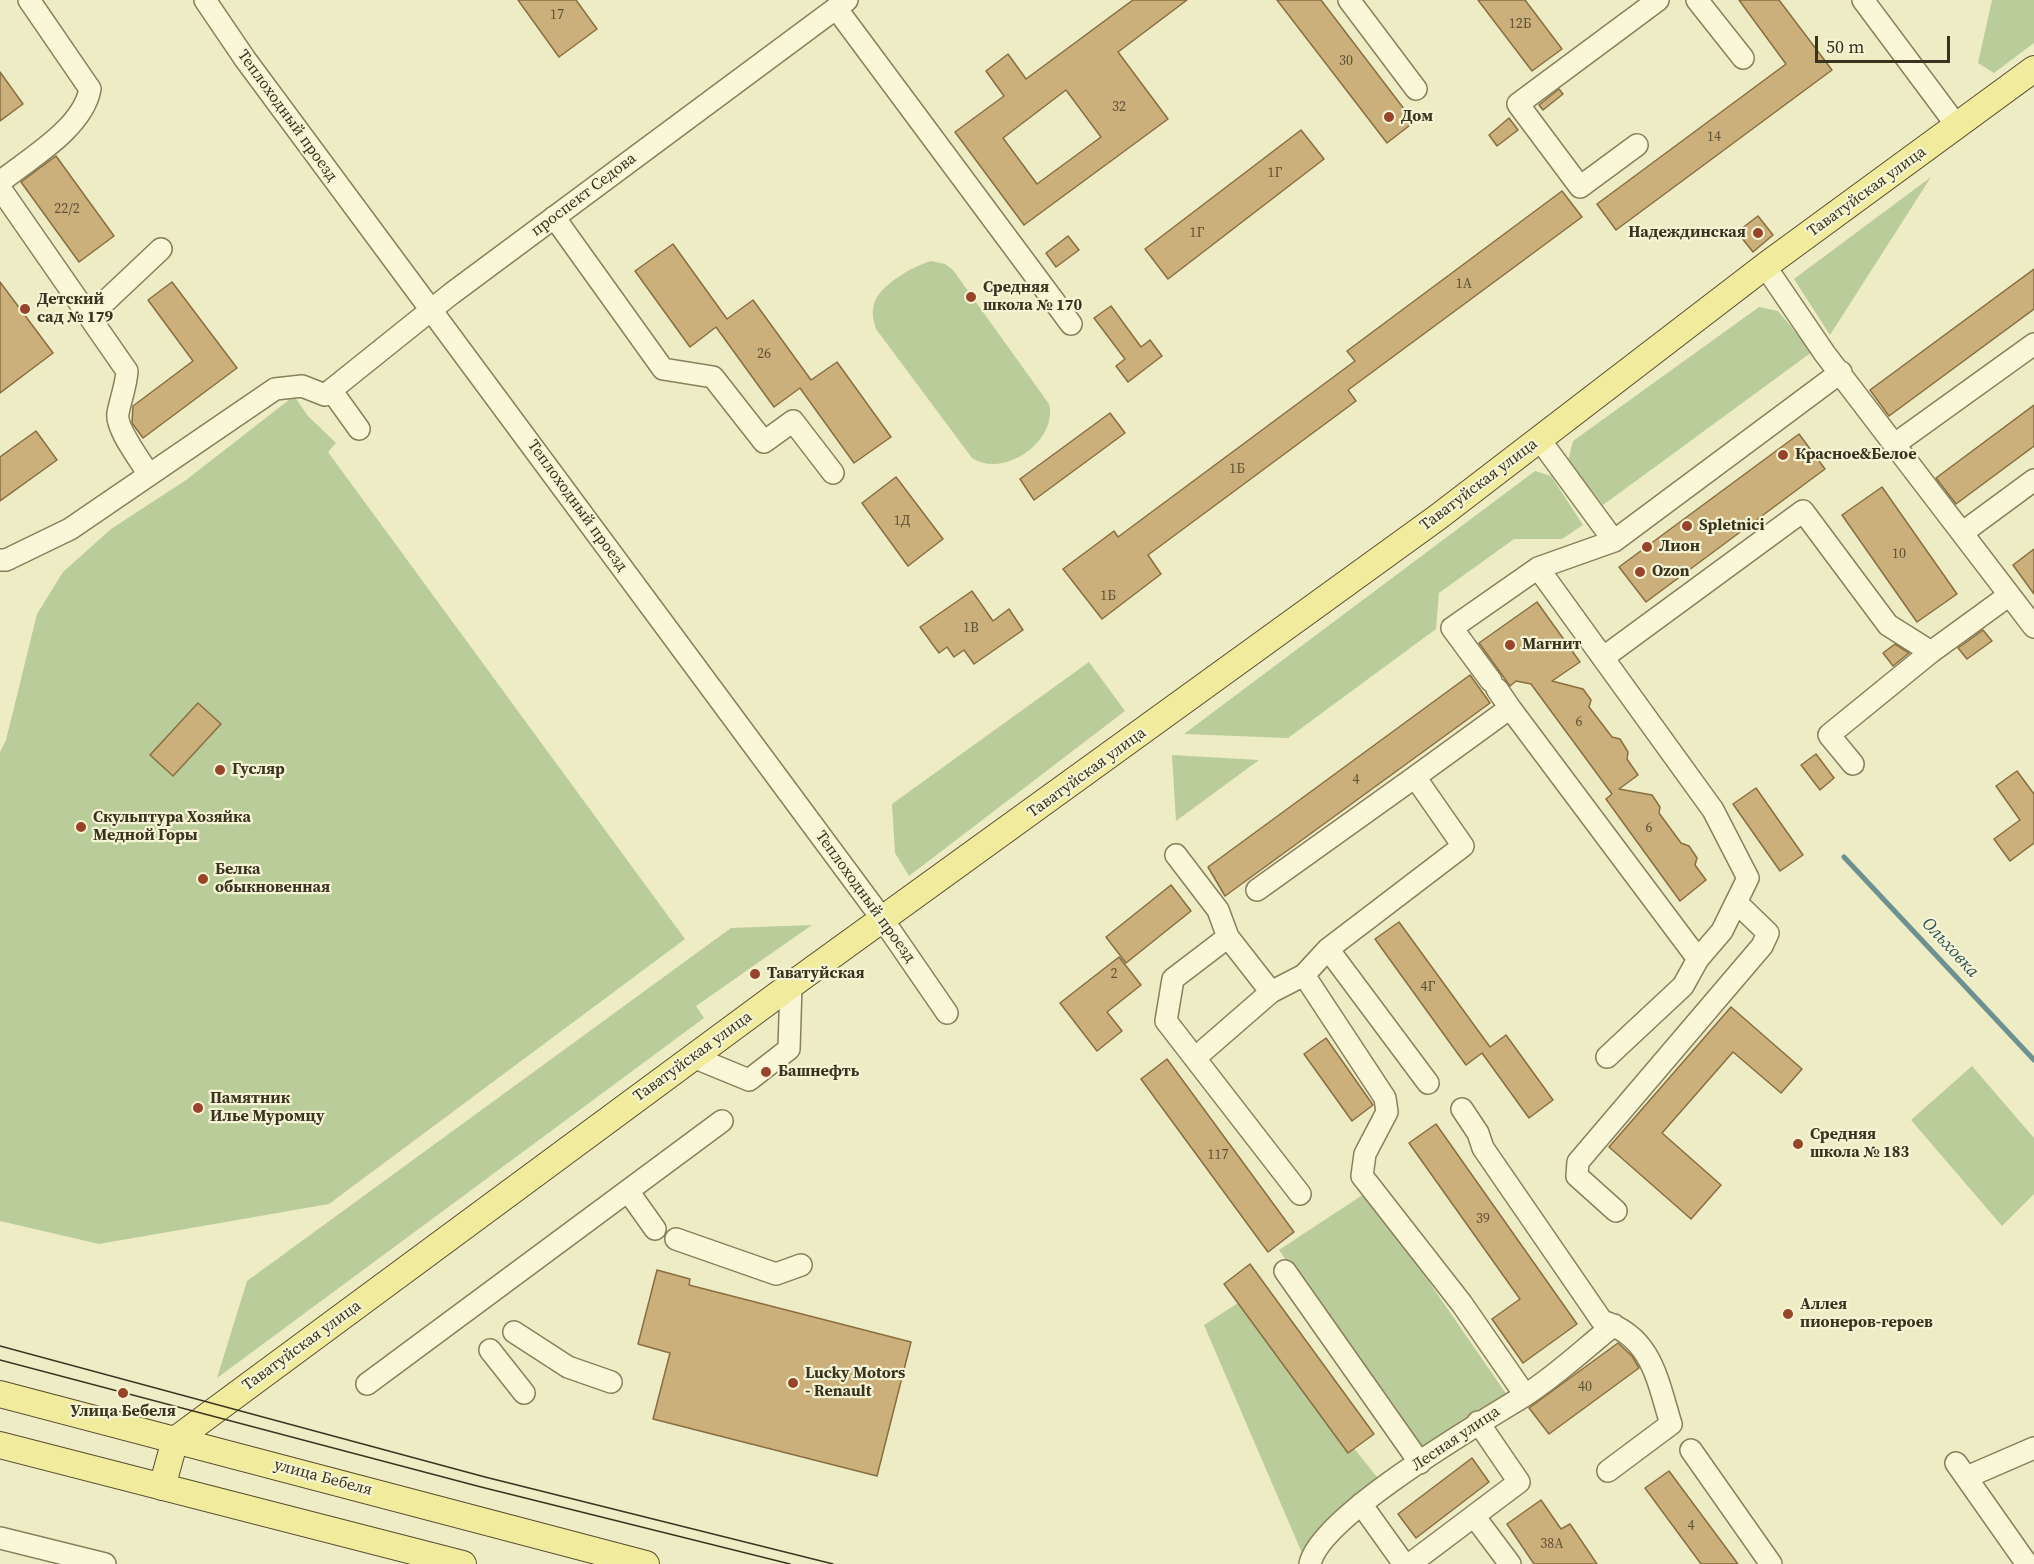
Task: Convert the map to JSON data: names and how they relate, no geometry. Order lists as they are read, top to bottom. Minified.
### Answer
{"streets":{"main road":["Таватуйская улица","улица Бебеля"],"street":["Теплоходный проезд","проспект Седова","Лесная улица"]},"crossings":[["Теплоходный проезд","Таватуйская улица"],["Теплоходный проезд","проспект Седова"],["Таватуйская улица","улица Бебеля"]],"water":["Ольховка"],"places":["Дом","Надеждинская","Средняя школа № 170","Детский сад № 179","Красное&Белое","Spletnici","Лион","Ozon","Магнит","Гусляр","Скульптура Хозяйка Медной Горы","Белка обыкновенная","Таватуйская","Башнефть","Памятник Илье Муромцу","Средняя школа № 183","Аллея пионеров-героев","Lucky Motors - Renault","Улица Бебеля"],"house_numbers":["17","12Б","30","32","14","1Г","22/2","1Г","1А","26","1Б","1Д","10","1Б","1В","6","4","6","2","4Г","117","39","40","4","38А"],"scale_bar":"50 m"}
